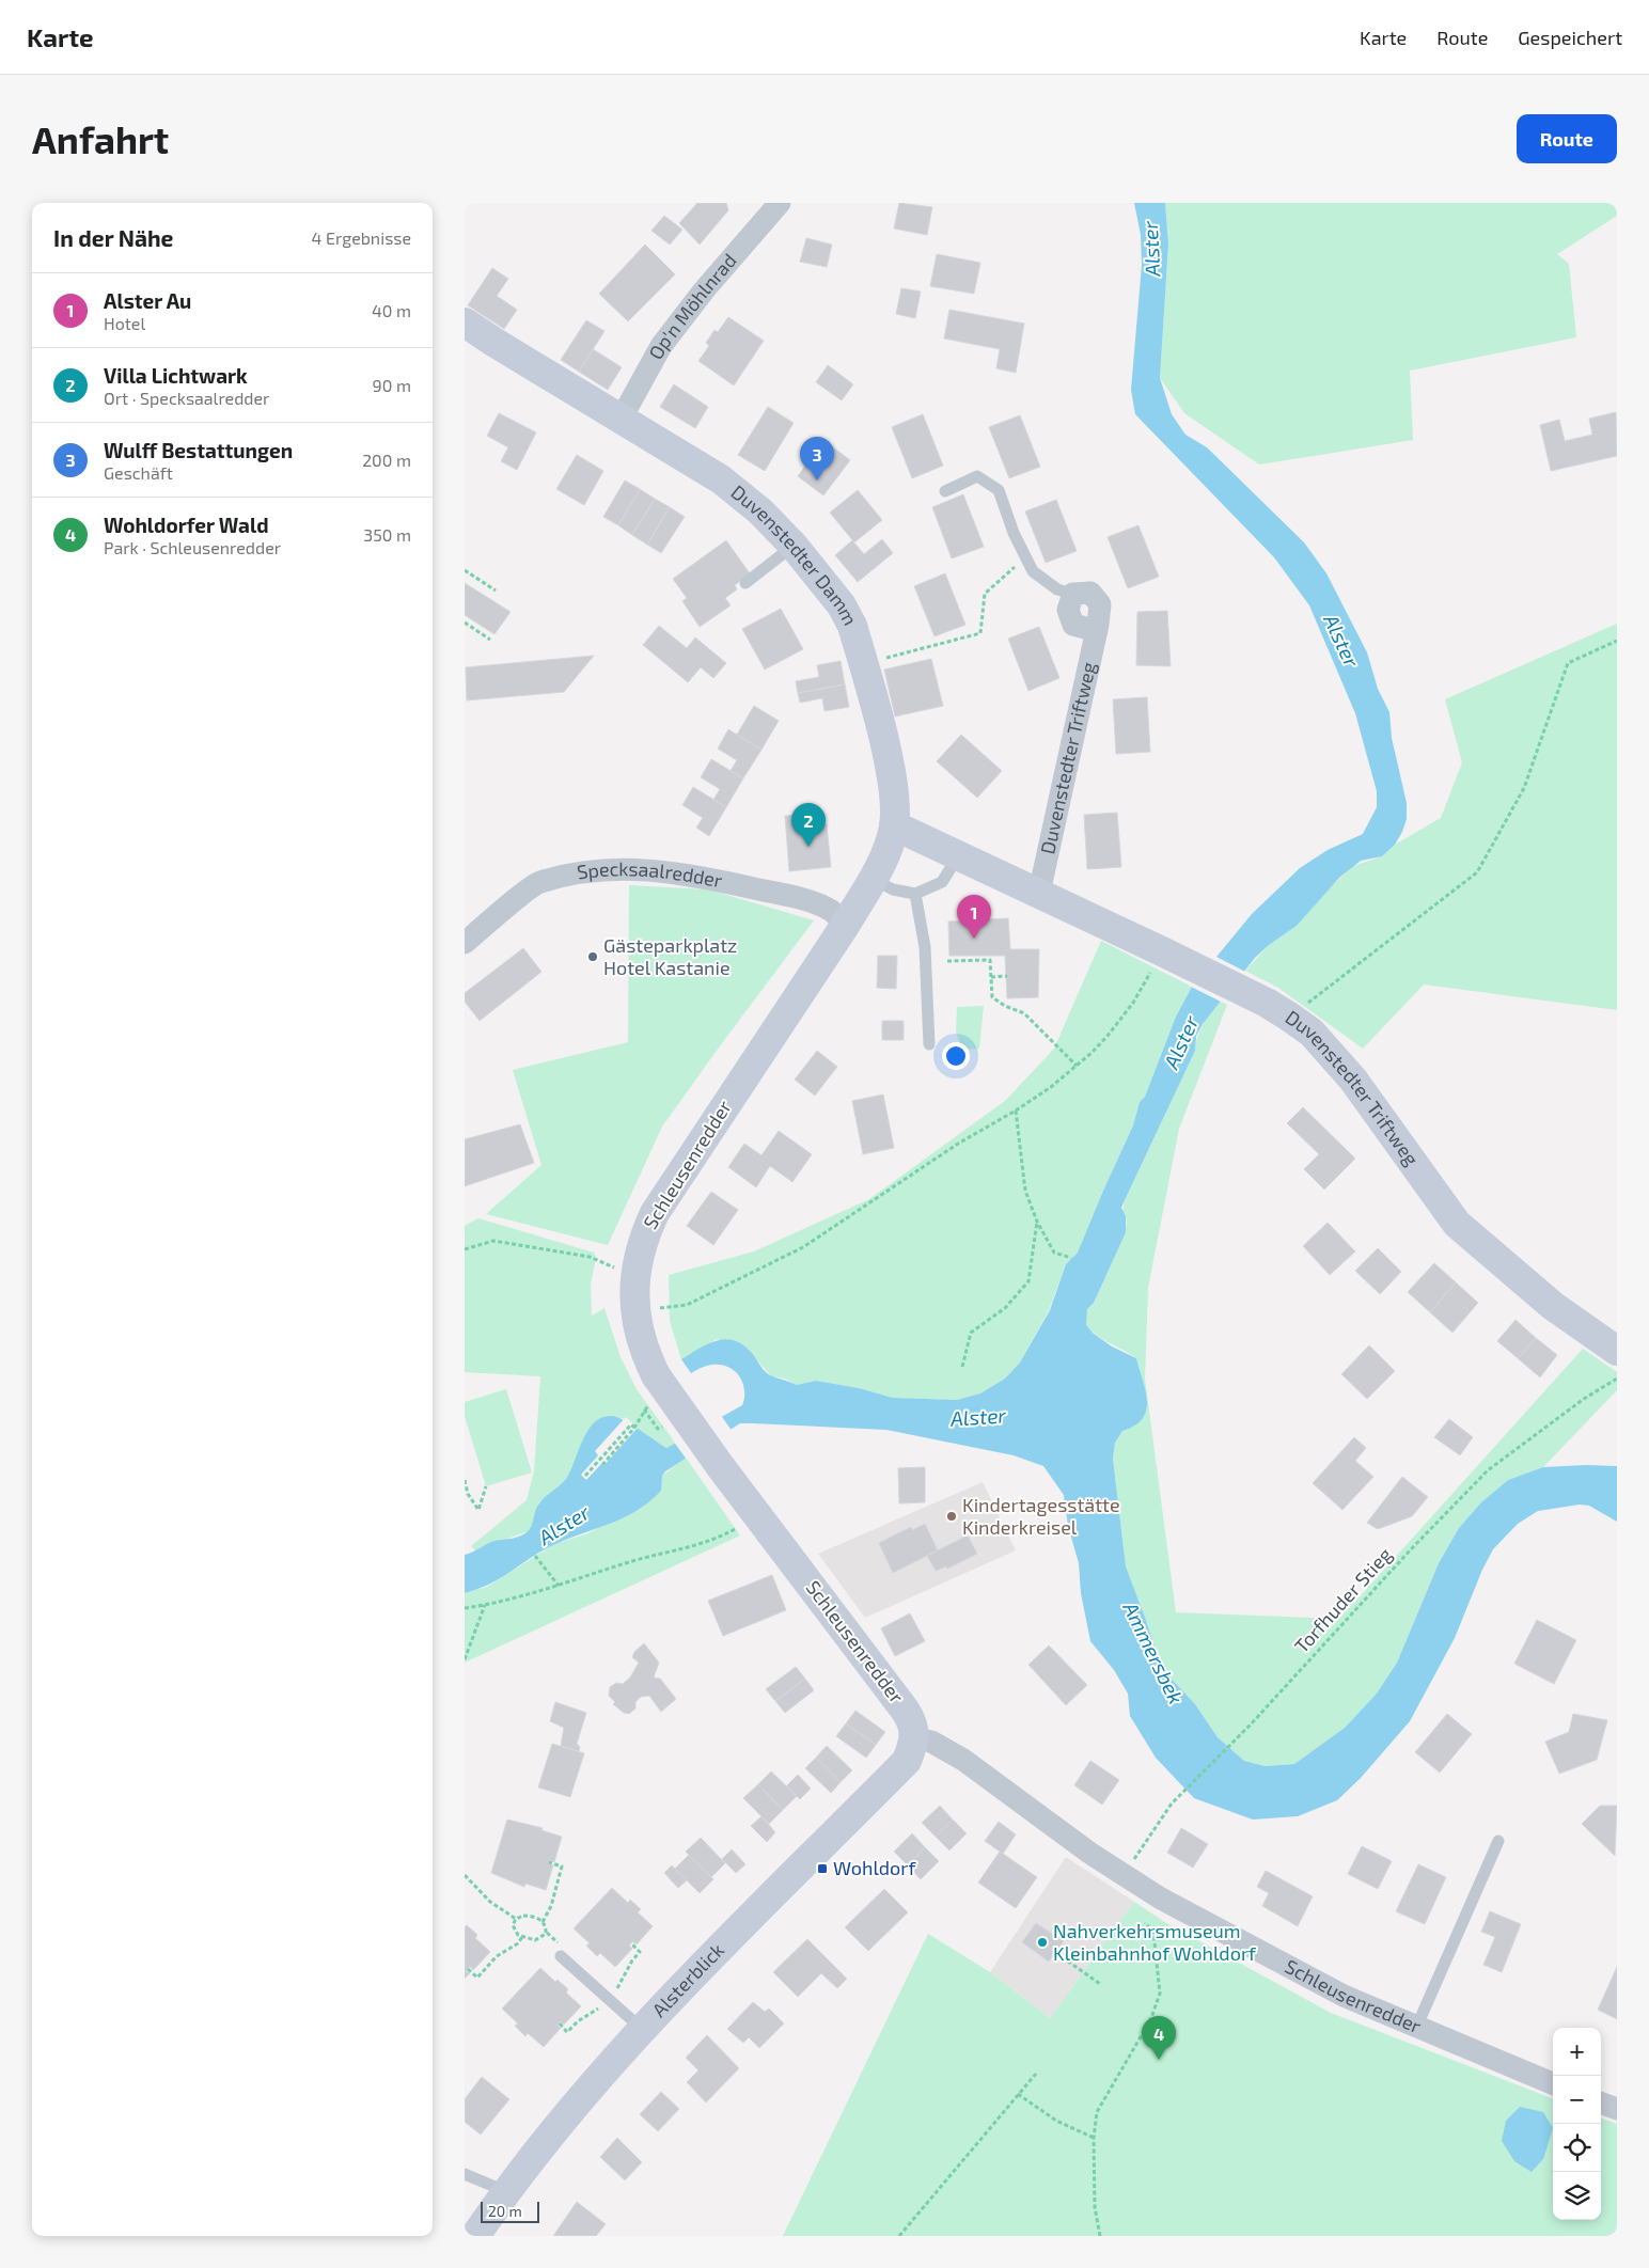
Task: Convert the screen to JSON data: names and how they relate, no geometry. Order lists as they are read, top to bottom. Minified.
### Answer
{"streets":{"street":["Op'n Möhlnrad","Duvenstedter Damm","Duvenstedter Triftweg","Specksaalredder","Schleusenredder","Alsterblick"],"path":["Torfhuder Stieg"]},"crossings":[["Op'n Möhlnrad","Duvenstedter Damm"],["Duvenstedter Damm","Duvenstedter Triftweg"],["Duvenstedter Damm","Specksaalredder"],["Duvenstedter Damm","Schleusenredder"],["Specksaalredder","Schleusenredder"],["Schleusenredder","Torfhuder Stieg"],["Schleusenredder","Alsterblick"]],"water":["Alster","Ammersbek"],"places":{"other":["Gästeparkplatz Hotel Kastanie","Kindertagesstätte Kinderkreisel","Nahverkehrsmuseum Kleinbahnhof Wohldorf"],"transit":["Wohldorf"]},"scale_bar":"20 m","page":{"header":"Karte","nav":["Karte","Route","Gespeichert"],"buttons":"Route","title":"Anfahrt","heading":["In der Nähe","4 Ergebnisse"],"list":[{"mark":"1","name":"Alster Au","note":"Hotel","value":"40 m"},{"mark":"2","name":"Villa Lichtwark","note":"Ort · Specksaalredder","value":"90 m"},{"mark":"3","name":"Wulff Bestattungen","note":"Geschäft","value":"200 m"},{"mark":"4","name":"Wohldorfer Wald","note":"Park · Schleusenredder","value":"350 m"}],"pins":["3","2","1","4"],"map_buttons":["+","−"],"scale":"20 m"}}
